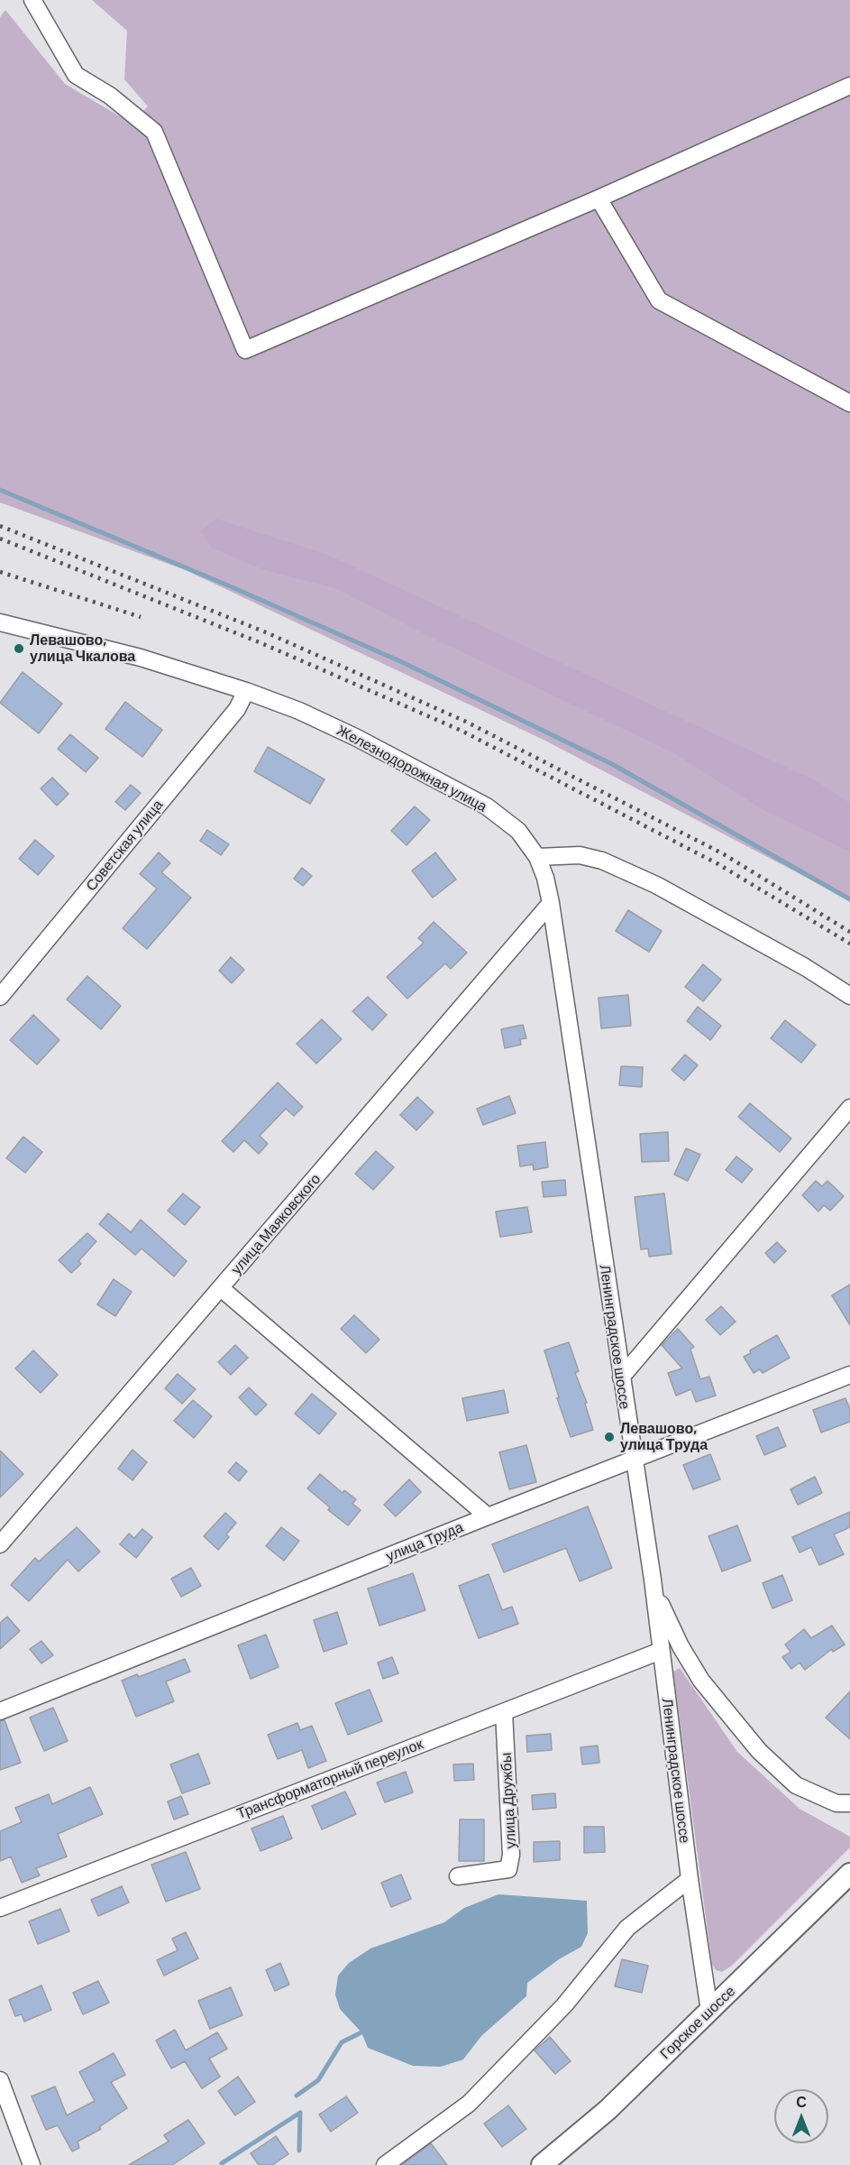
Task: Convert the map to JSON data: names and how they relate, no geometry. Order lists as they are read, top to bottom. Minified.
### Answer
{"streets":{"main road":["Горское шоссе"],"street":["Железнодорожная улица","Советская улица","улица Маяковского","Ленинградское шоссе","улица Труда","Трансформаторный переулок","улица Дружбы"]},"crossings":[["Железнодорожная улица","Советская улица"],["Железнодорожная улица","Ленинградское шоссе"],["улица Маяковского","Ленинградское шоссе"],["Ленинградское шоссе","улица Труда"],["Ленинградское шоссе","Трансформаторный переулок"],["Ленинградское шоссе","Горское шоссе"],["Трансформаторный переулок","улица Дружбы"]],"places":["Левашово, улица Чкалова","Левашово, улица Труда"],"north":"top"}
